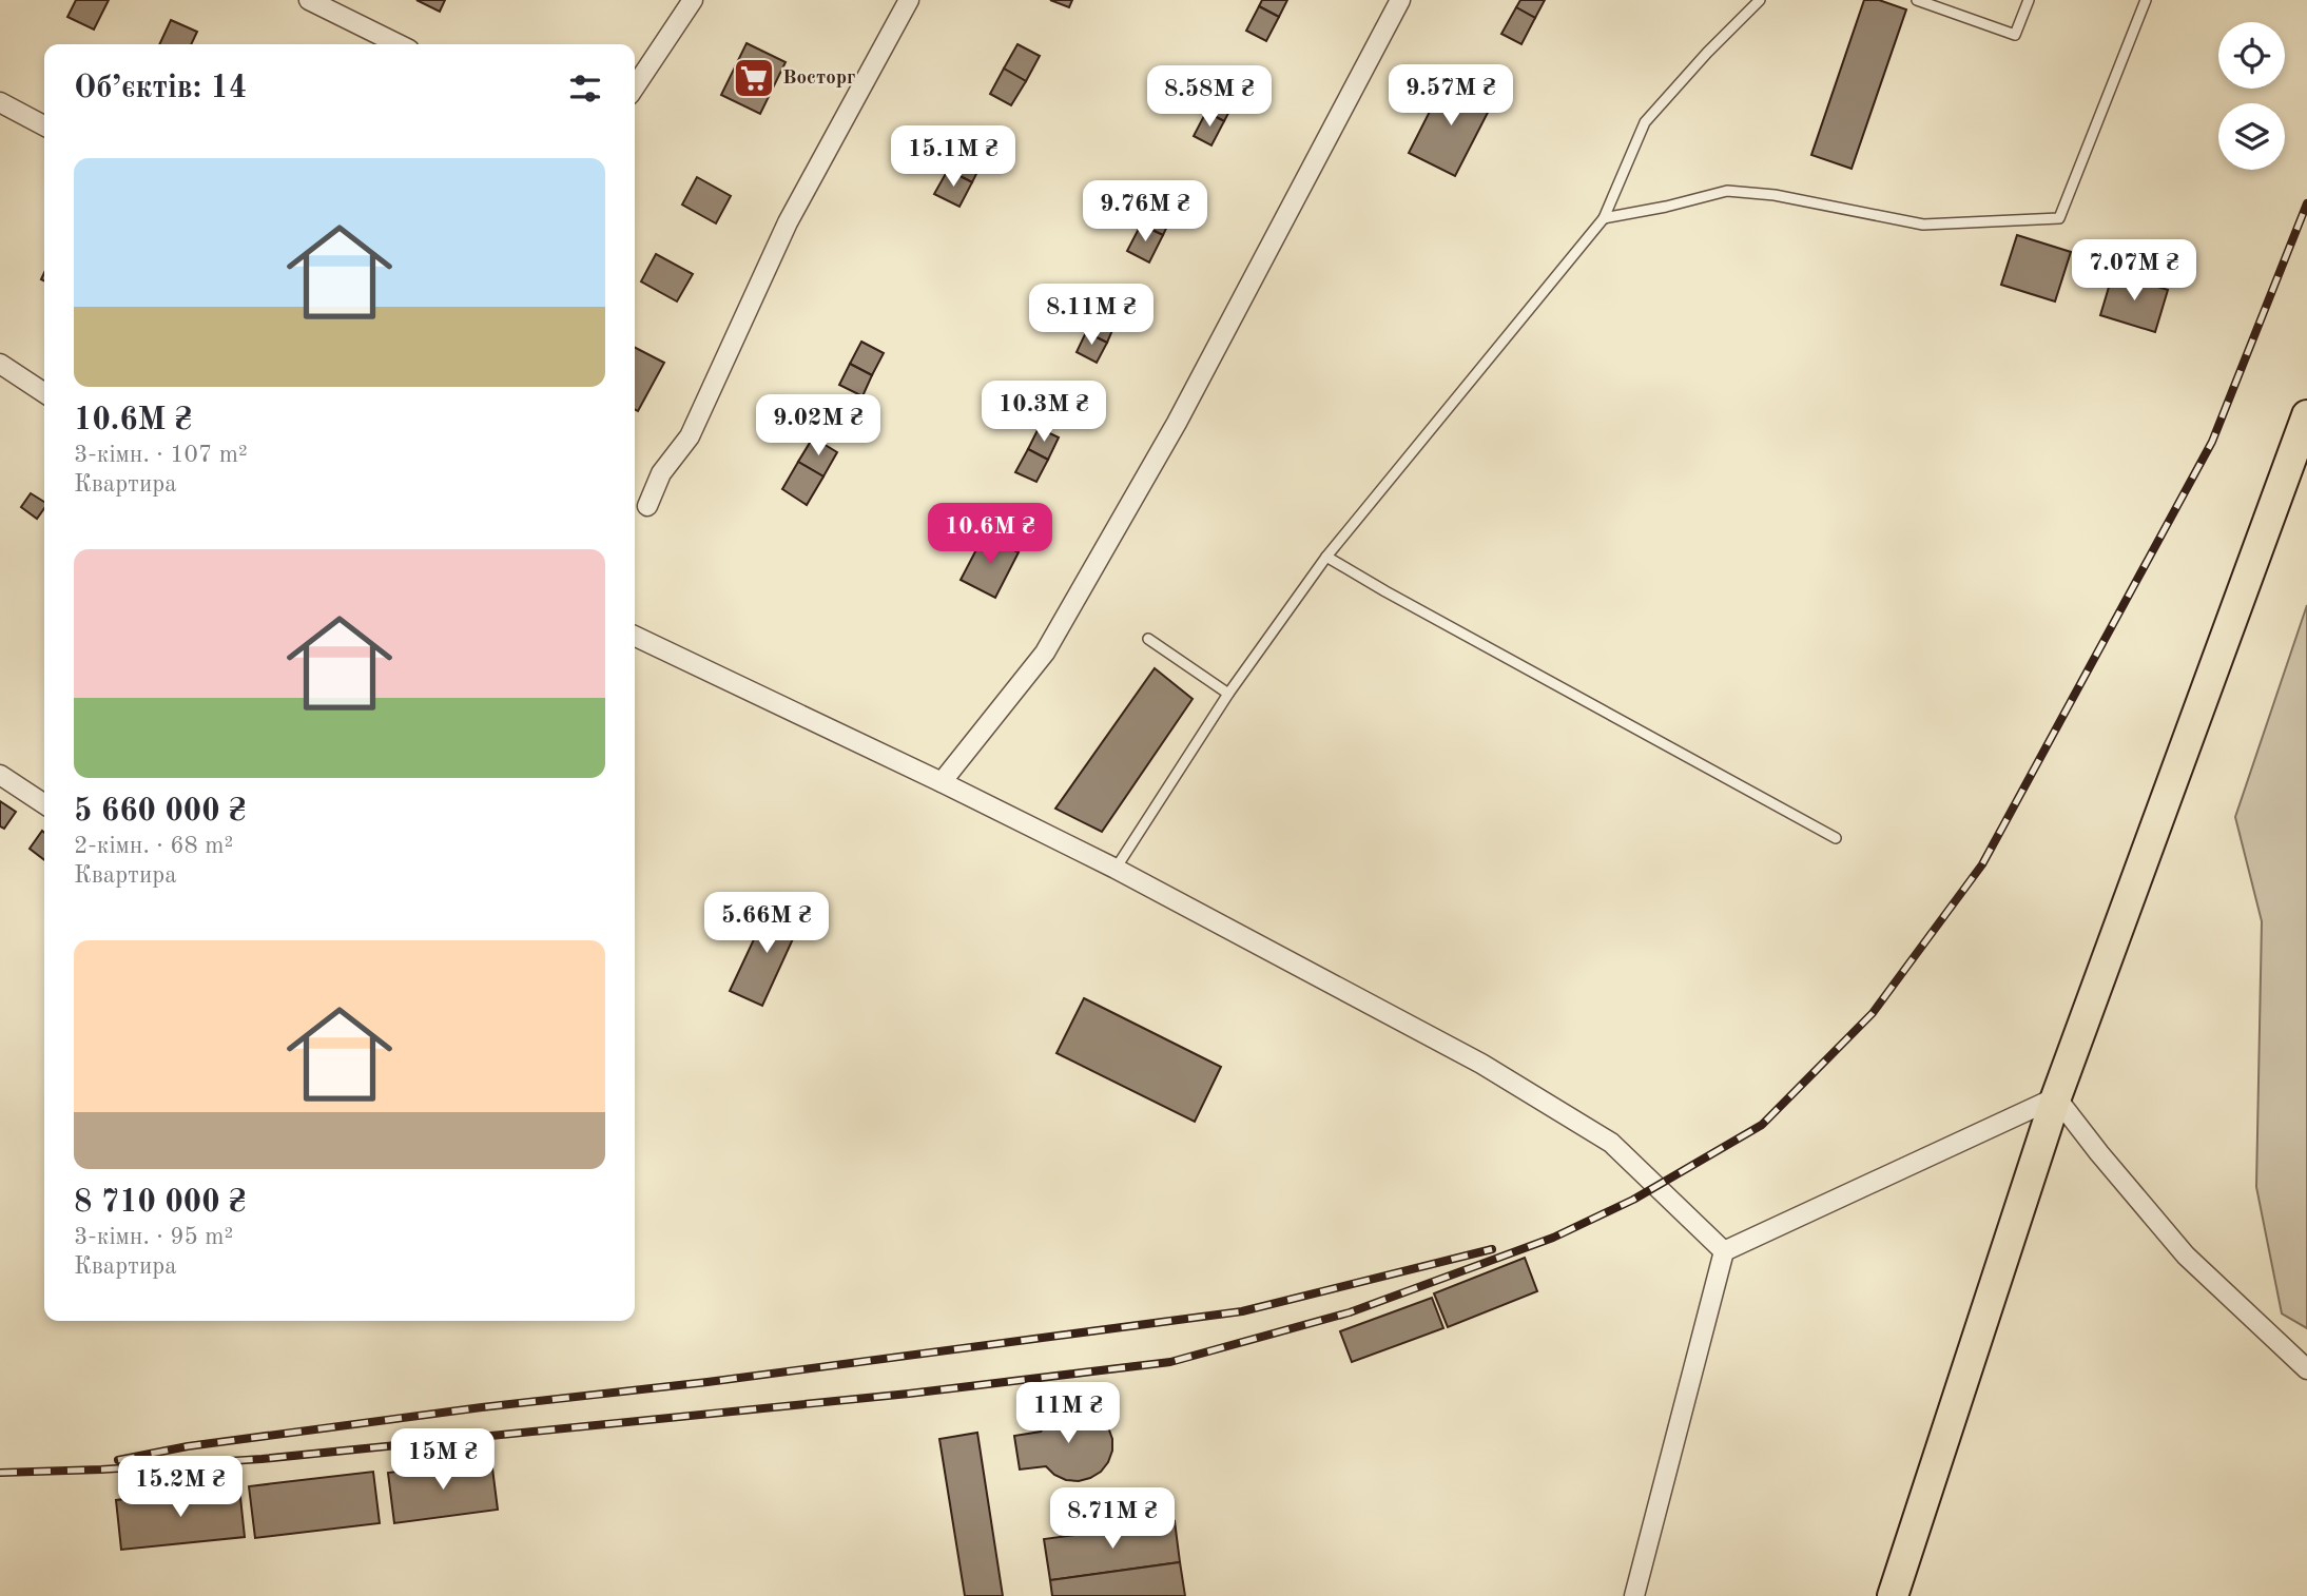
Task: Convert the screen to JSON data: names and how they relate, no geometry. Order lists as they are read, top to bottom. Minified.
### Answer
{"places":{"supermarket":["Восторг"]},"page":{"heading":"Об’єктів: 14","price":["9.57M ₴","8.58M ₴","15.1M ₴","9.76M ₴","7.07M ₴","8.11M ₴","10.3M ₴","9.02M ₴","10.6M ₴","5.66M ₴","11M ₴","15M ₴","15.2M ₴","8.71M ₴"],"list":[{"name":"10.6M ₴","note":"3-кімн. · 107 m² · Квартира"},{"name":"5 660 000 ₴","note":"2-кімн. · 68 m² · Квартира"},{"name":"8 710 000 ₴","note":"3-кімн. · 95 m² · Квартира"}]}}
